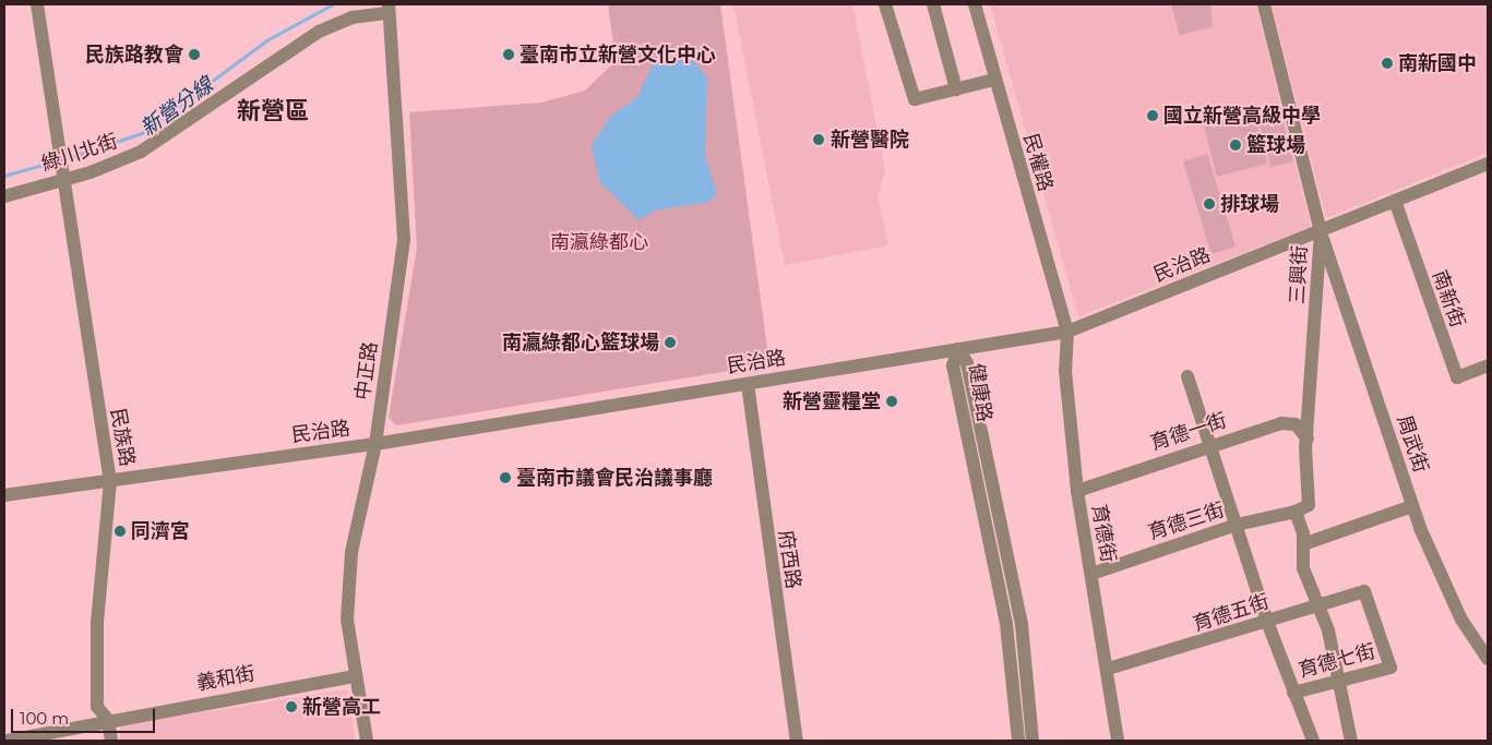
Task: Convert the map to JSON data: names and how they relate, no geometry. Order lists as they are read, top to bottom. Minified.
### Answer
{"streets":{"street":["綠川北街","民權路","民治路","三興街","南新街","中正路","健康路","育德一街","民族路","周武街","育德三街","育德街","府西路","育德五街","育德七街","義和街"]},"crossings":[["綠川北街","中正路"],["綠川北街","民族路"],["民權路","民治路"],["民權路","育德街"],["民治路","三興街"],["民治路","南新街"],["民治路","中正路"],["民治路","健康路"],["民治路","民族路"],["民治路","周武街"],["民治路","育德街"],["民治路","府西路"],["三興街","育德一街"],["三興街","周武街"],["三興街","育德三街"],["中正路","義和街"],["育德一街","育德街"],["民族路","義和街"],["育德三街","育德街"],["育德街","育德五街"],["育德五街","育德七街"]],"districts":["新營區"],"water":["新營分線"],"parks":["南瀛綠都心"],"places":["民族路教會","臺南市立新營文化中心","南新國中","國立新營高級中學","新營醫院","籃球場","排球場","南瀛綠都心籃球場","新營靈糧堂","臺南市議會民治議事廳","同濟宮","新營高工"],"scale_bar":"100 m"}
